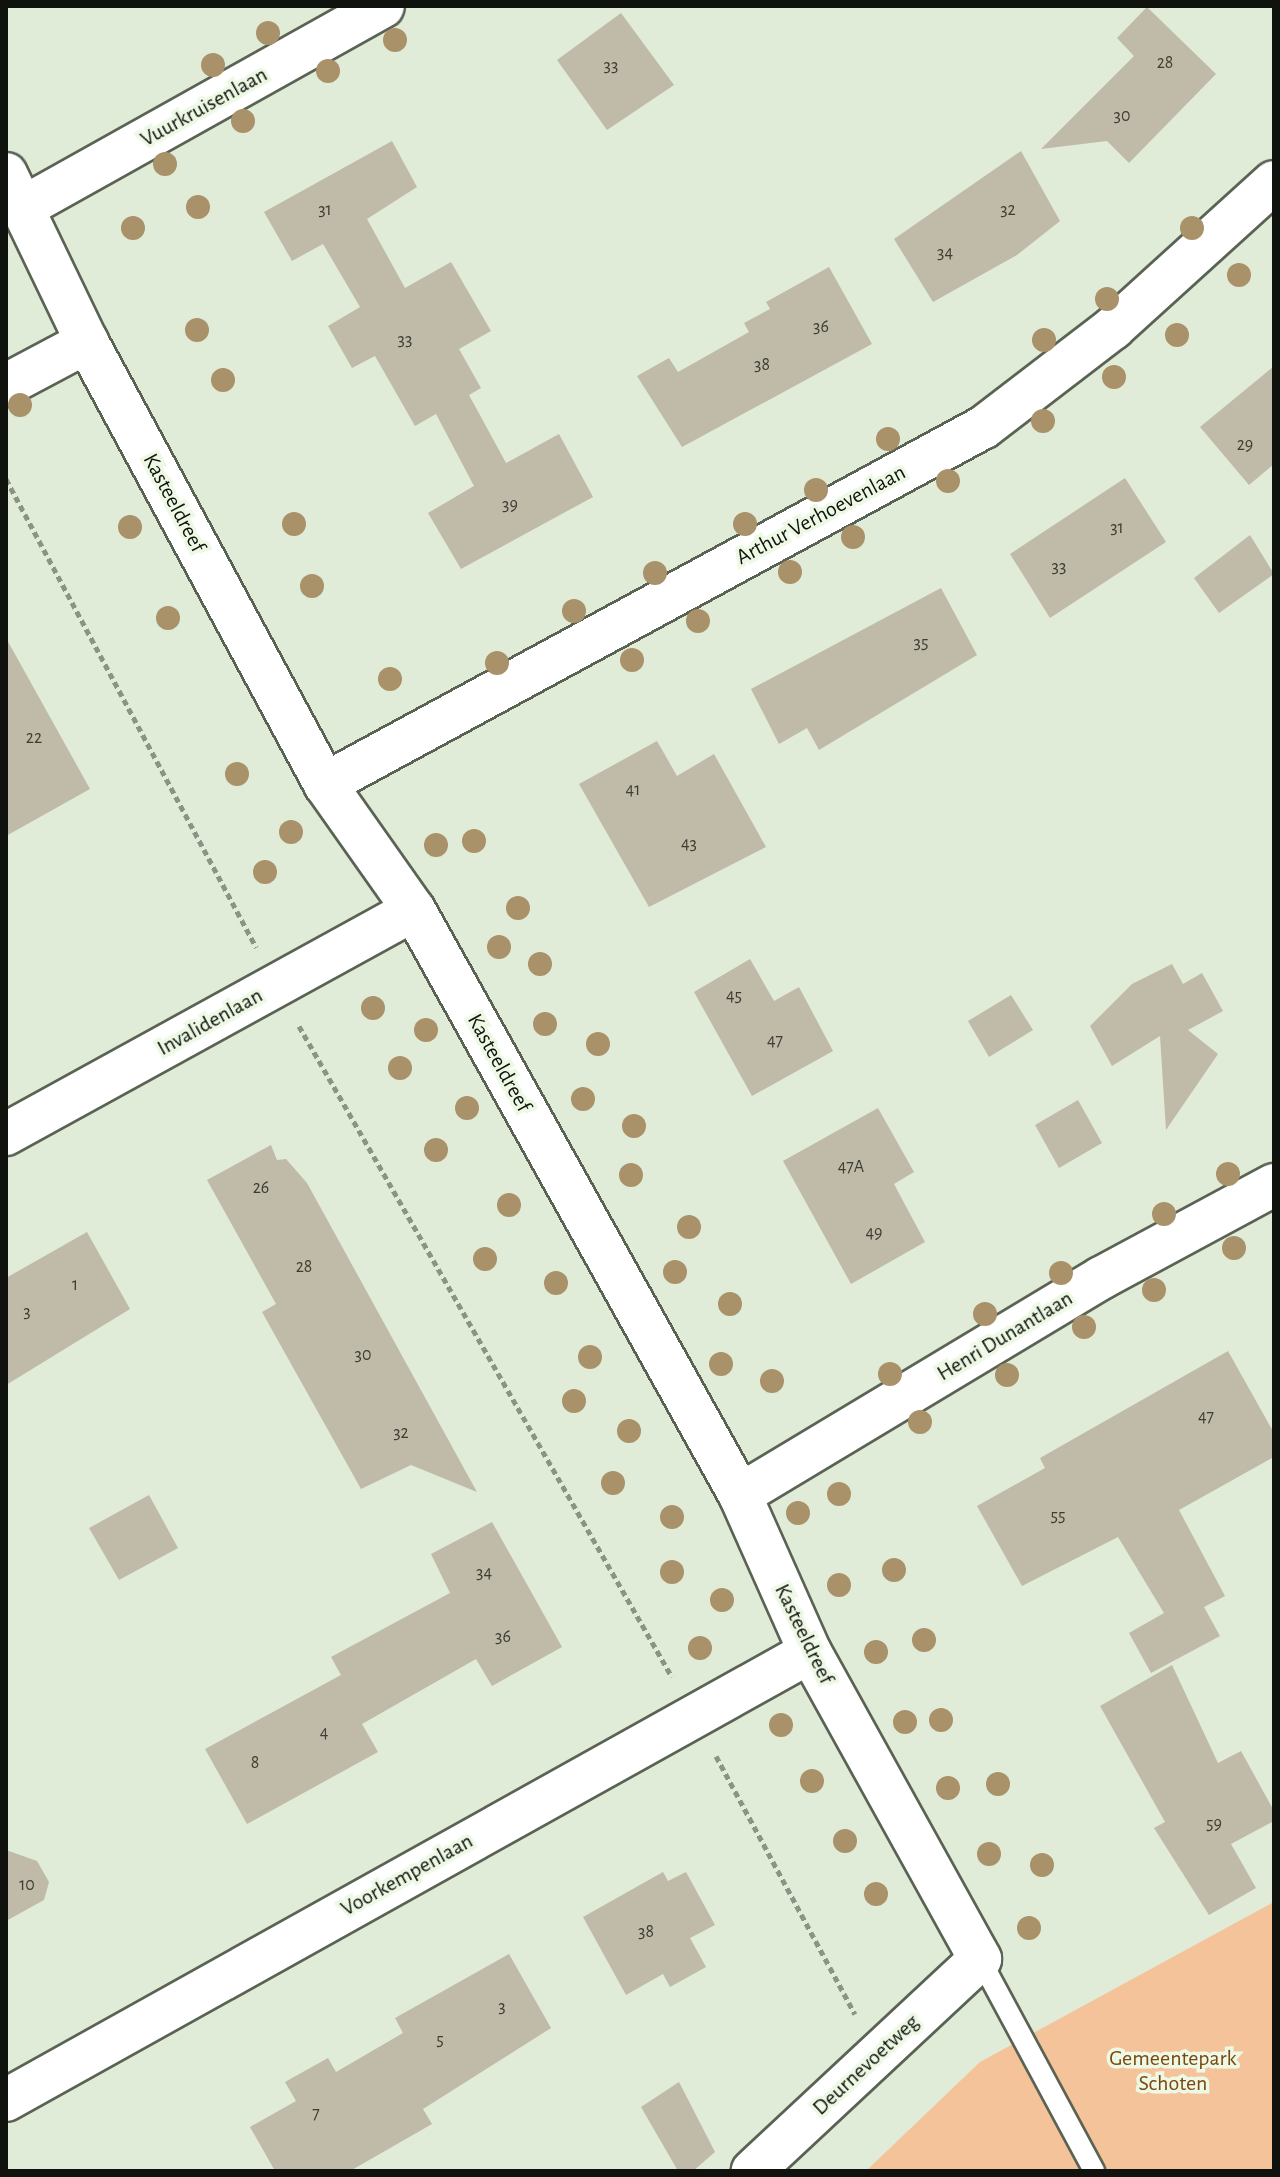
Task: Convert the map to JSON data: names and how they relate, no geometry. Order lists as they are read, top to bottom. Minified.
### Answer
{"streets":{"street":["Vuurkruisenlaan","Kasteeldreef","Arthur Verhoevenlaan","Invalidenlaan","Henri Dunantlaan","Voorkempenlaan","Deurnevoetweg"]},"crossings":[["Vuurkruisenlaan","Kasteeldreef"],["Kasteeldreef","Arthur Verhoevenlaan"],["Kasteeldreef","Invalidenlaan"],["Kasteeldreef","Henri Dunantlaan"],["Kasteeldreef","Voorkempenlaan"],["Kasteeldreef","Deurnevoetweg"]],"parks":["Gemeentepark Schoten"],"house_numbers":["28","33","30","31","32","34","36","33","38","29","39","31","33","35","22","41","43","45","47","47A","26","49","28","1","3","30","47","32","55","34","36","4","8","59","10","38","3","5","7"]}
